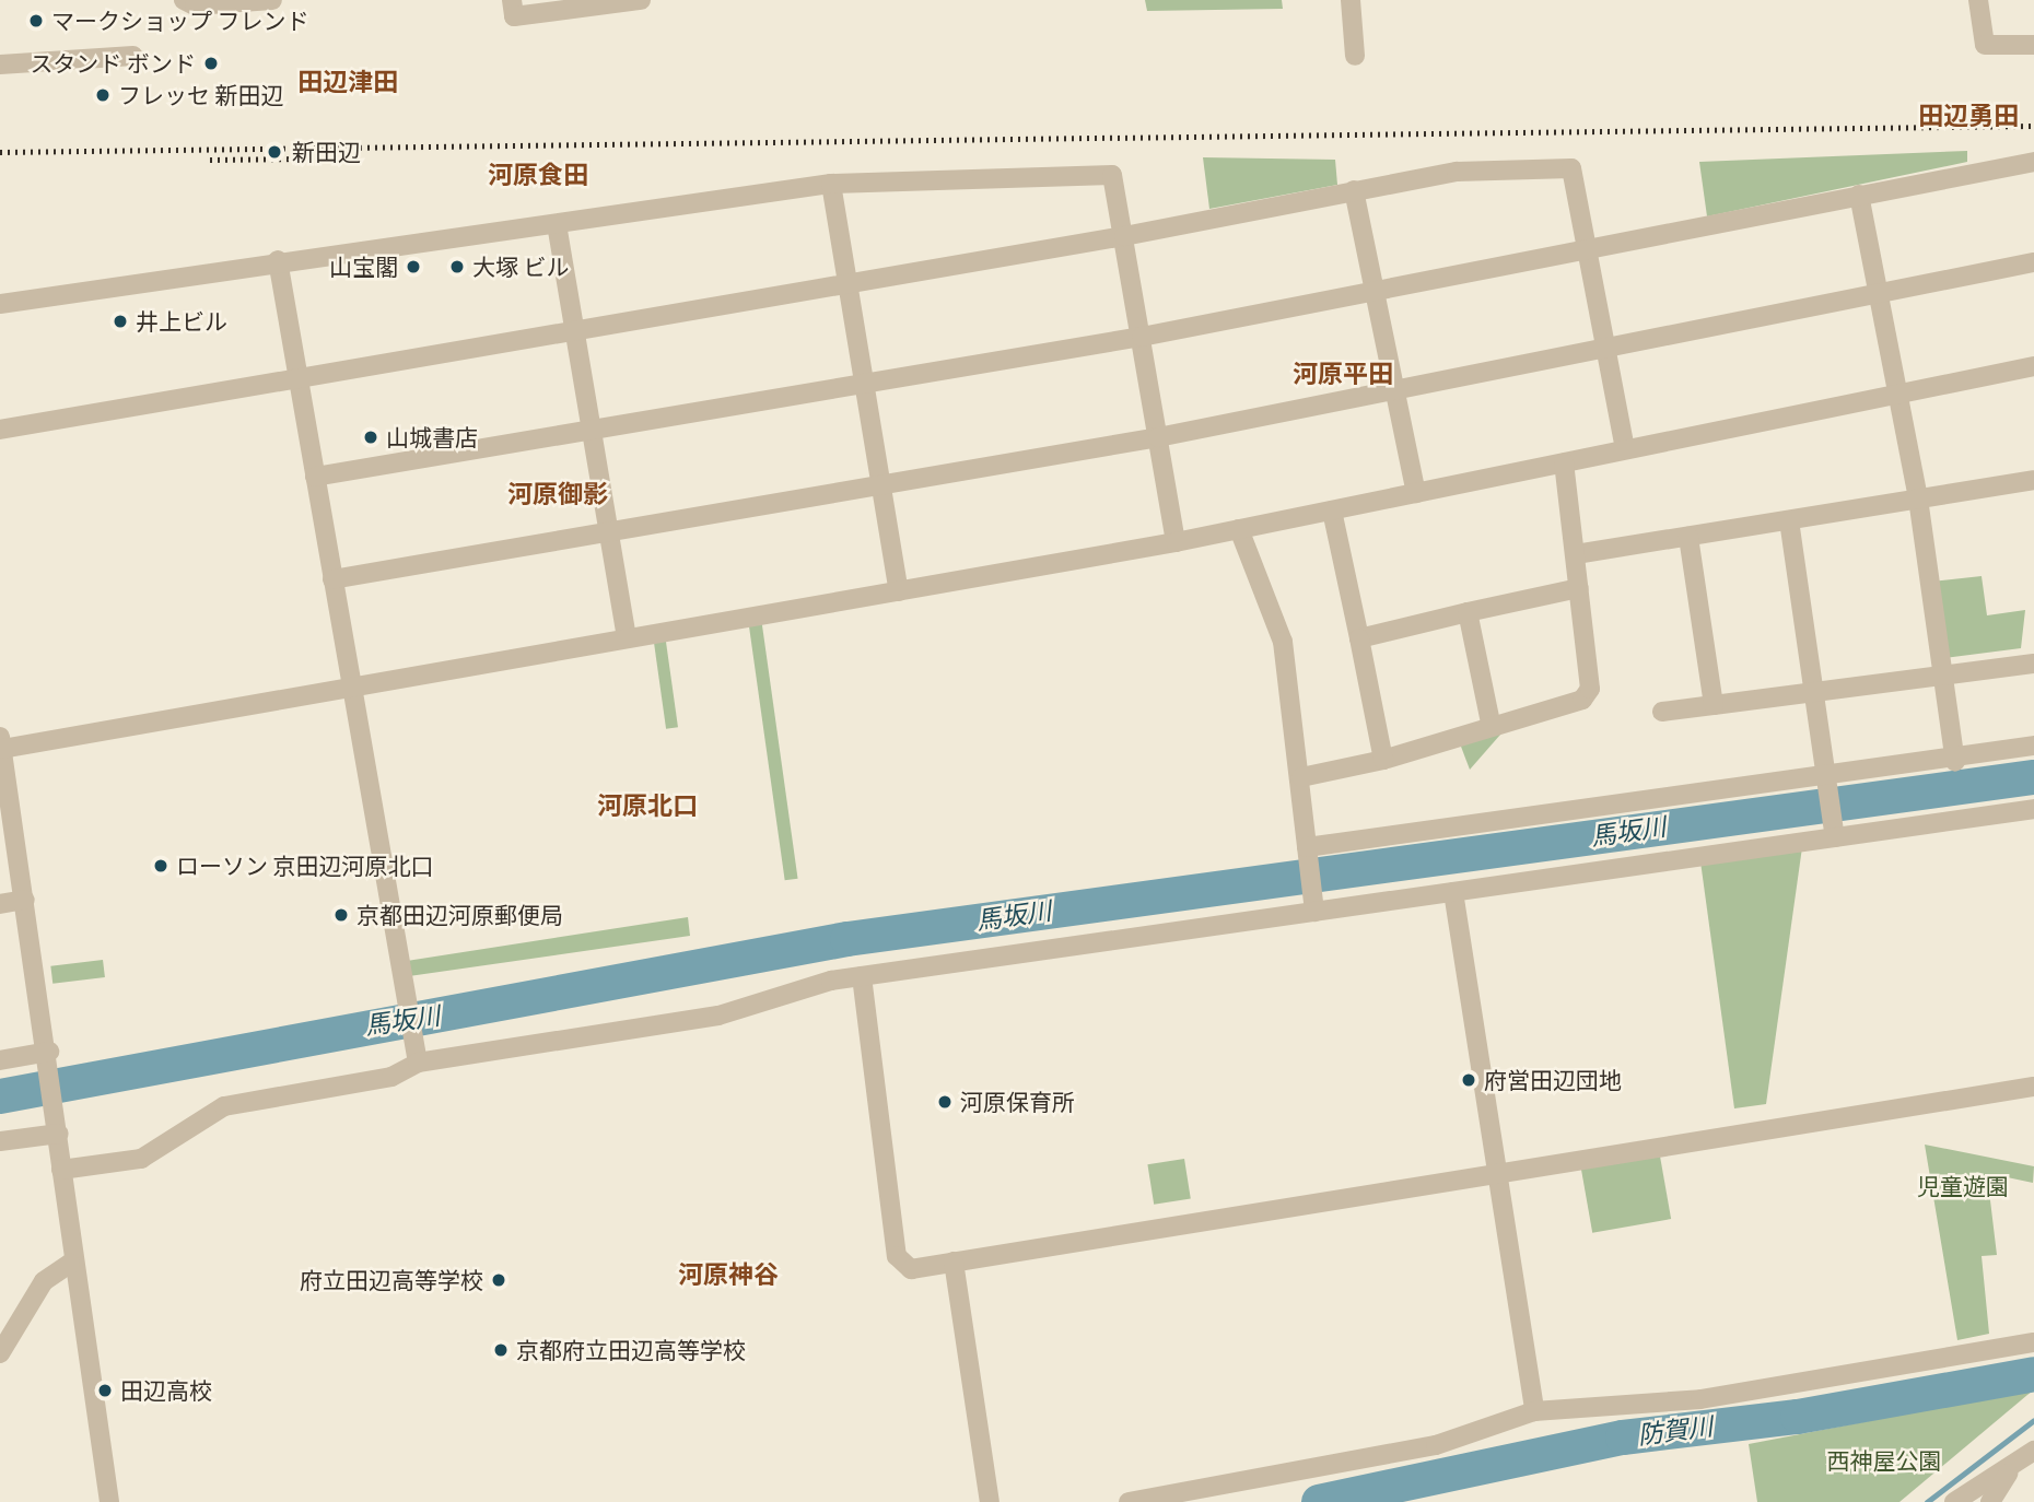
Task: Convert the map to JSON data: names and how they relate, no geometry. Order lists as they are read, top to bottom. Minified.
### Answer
{"districts":["田辺津田","田辺勇田","河原食田","河原平田","河原御影","河原北口","河原神谷"],"water":["馬坂川","防賀川"],"parks":["児童遊園","西神屋公園"],"places":["マークショップ フレンド","スタンド ボンド","フレッセ 新田辺","新田辺","山宝閣","大塚 ビル","井上ビル","山城書店","ローソン 京田辺河原北口","京都田辺河原郵便局","府営田辺団地","河原保育所","府立田辺高等学校","京都府立田辺高等学校","田辺高校"]}
